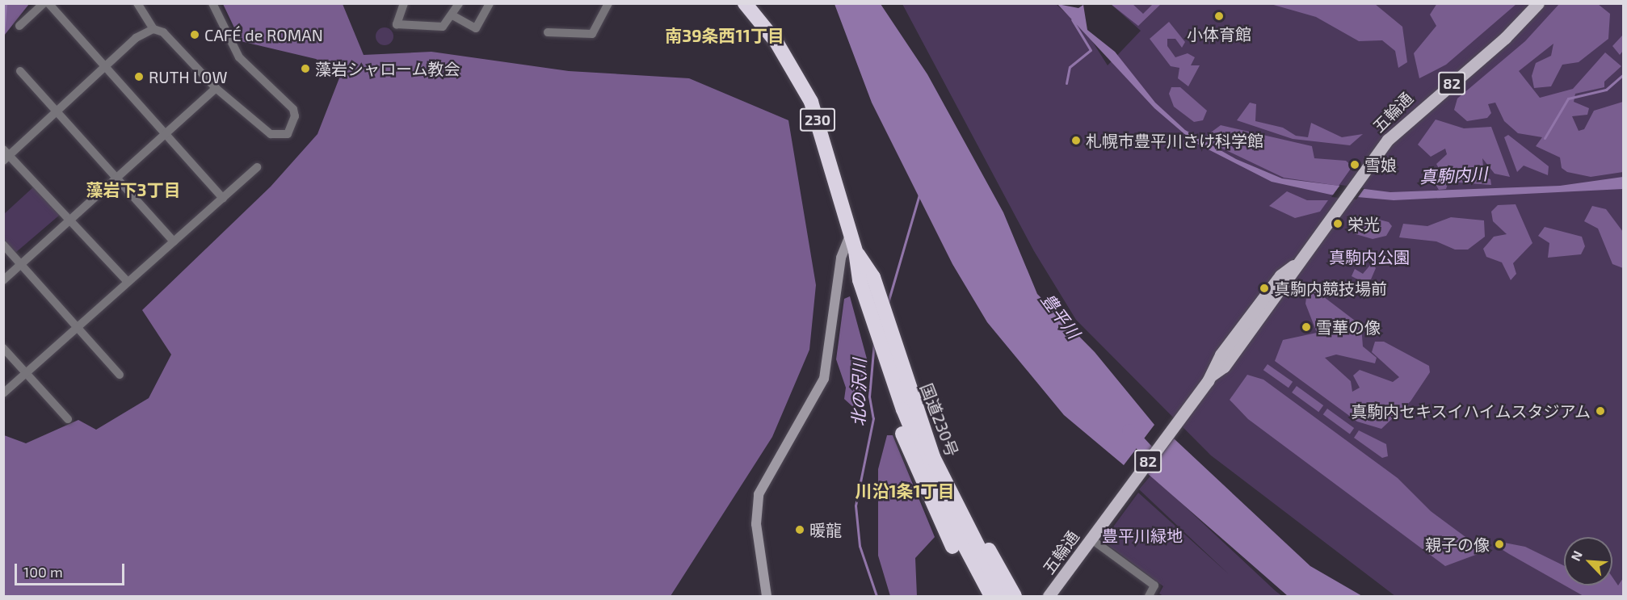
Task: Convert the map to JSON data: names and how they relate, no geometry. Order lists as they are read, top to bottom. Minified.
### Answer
{"streets":{"highway":["230","国道230号"],"main road":["82","五輪通"]},"crossings":[["230","国道230号"]],"districts":["南39条西11丁目","藻岩下3丁目","川沿1条1丁目"],"water":["真駒内川","豊平川","北の沢川"],"parks":["真駒内公園","豊平川緑地"],"places":["小体育館","CAFÉ de ROMAN","藻岩シャローム教会","RUTH LOW","札幌市豊平川さけ科学館","雪娘","栄光","真駒内競技場前","雪華の像","真駒内セキスイハイムスタジアム","暖龍","親子の像"],"scale_bar":"100 m","north":"top left"}
